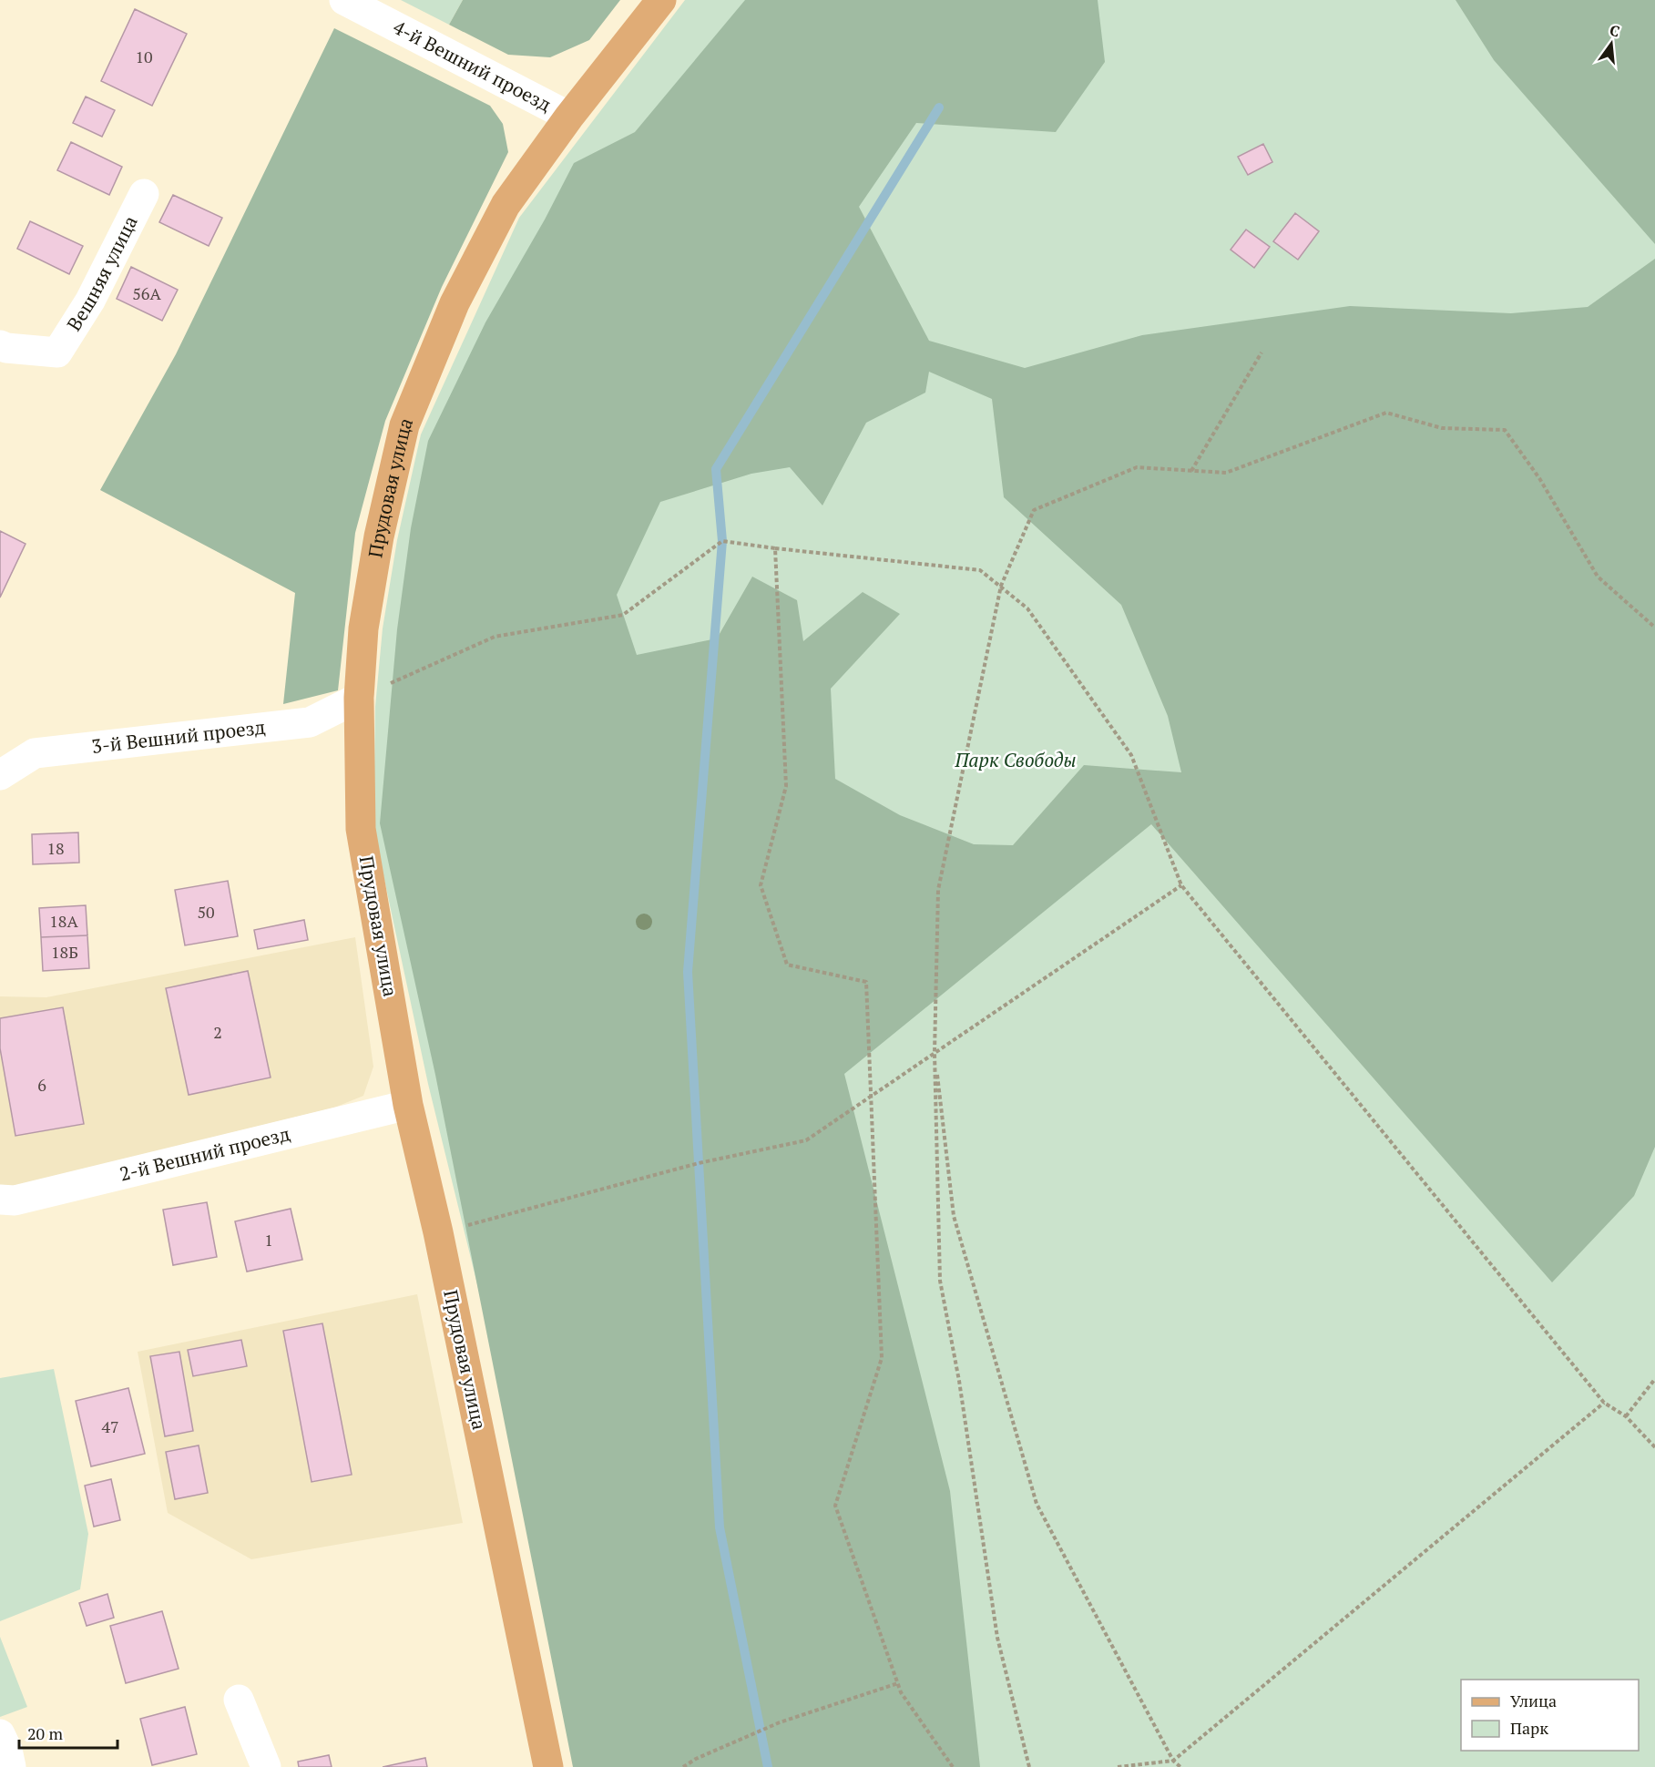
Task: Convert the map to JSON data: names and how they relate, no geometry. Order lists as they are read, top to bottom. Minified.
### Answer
{"streets":{"main road":["Прудовая улица"],"street":["4-й Вешний проезд","Вешняя улица","3-й Вешний проезд","2-й Вешний проезд"]},"crossings":[["4-й Вешний проезд","Прудовая улица"],["Прудовая улица","3-й Вешний проезд"],["Прудовая улица","2-й Вешний проезд"]],"parks":["Парк Свободы"],"house_numbers":["10","56А","18","50","18А","18Б","2","6","1","47"],"legend":["Улица","Парк"],"scale_bar":"20 m","north":"top"}
